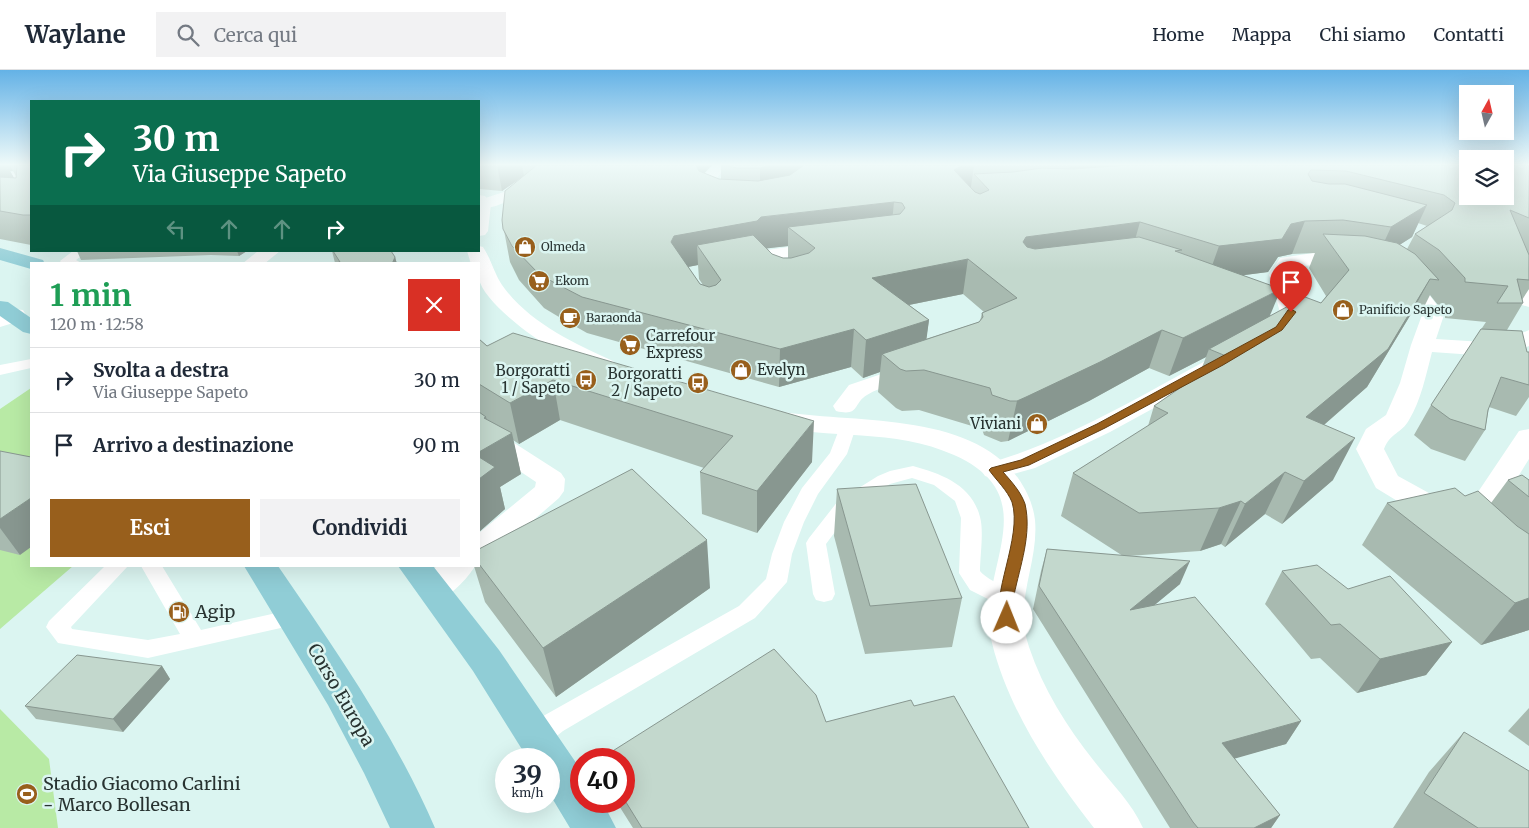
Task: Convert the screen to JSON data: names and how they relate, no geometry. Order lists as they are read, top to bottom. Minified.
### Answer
{"streets":{"main road":["Corso Europa"]},"places":{"shop":["Olmeda","Panificio Sapeto","Evelyn","Viviani"],"supermarket":["Ekom","Carrefour Express"],"cafe":["Baraonda"],"bus stop":["Borgoratti 1 / Sapeto","Borgoratti 2 / Sapeto"],"fuel station":["Agip"],"sports":["Stadio Giacomo Carlini - Marco Bollesan"]},"north":"top","page":{"header":"Waylane","search":"Cerca qui","nav":["Home","Mappa","Chi siamo","Contatti"],"turn":["30 m","Via Giuseppe Sapeto"],"heading":["1 min","120 m · 12:58"],"list":[{"name":"Svolta a destra","note":"Via Giuseppe Sapeto","value":"30 m"},{"name":"Arrivo a destinazione","value":"90 m"}],"buttons":["Esci","Condividi"],"speed":"39 km/h","limit":"40"}}
